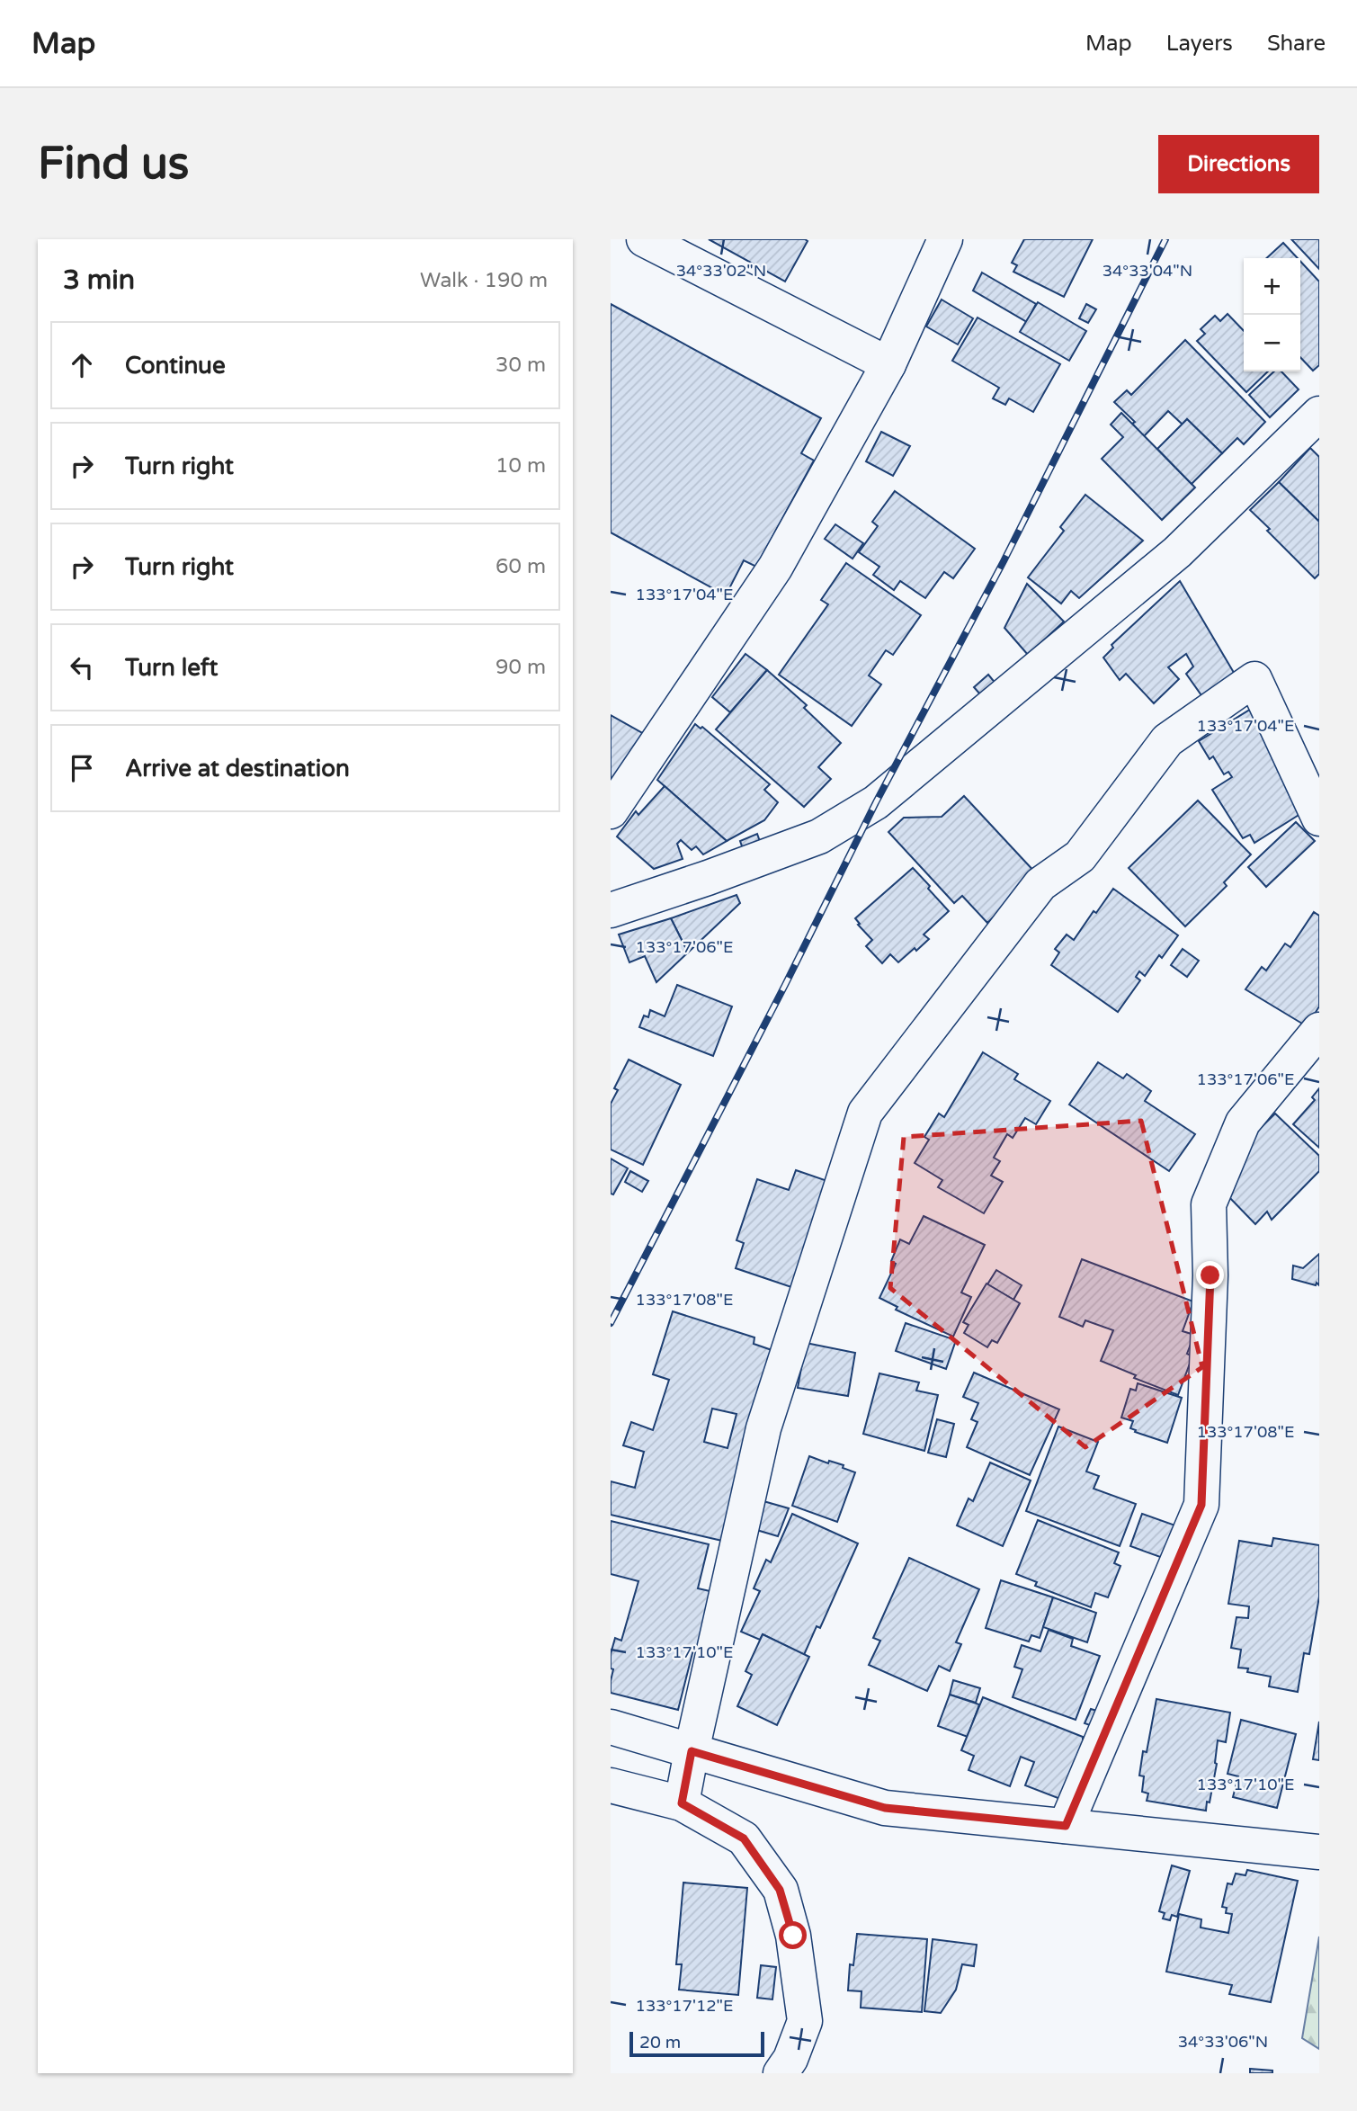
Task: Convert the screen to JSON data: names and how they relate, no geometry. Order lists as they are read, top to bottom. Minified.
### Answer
{"scale_bar":"20 m","page":{"header":"Map","nav":["Map","Layers","Share"],"buttons":"Directions","title":"Find us","heading":["3 min","Walk · 190 m"],"map_buttons":["+","−"],"list":[["Continue","30 m"],["Turn right","10 m"],["Turn right","60 m"],["Turn left","90 m"],"Arrive at destination"],"scale":"20 m"},"coordinates":["34°33'02\"N","34°33'04\"N","133°17'04\"E","133°17'06\"E","133°17'08\"E","133°17'10\"E","133°17'12\"E","34°33'06\"N"]}
